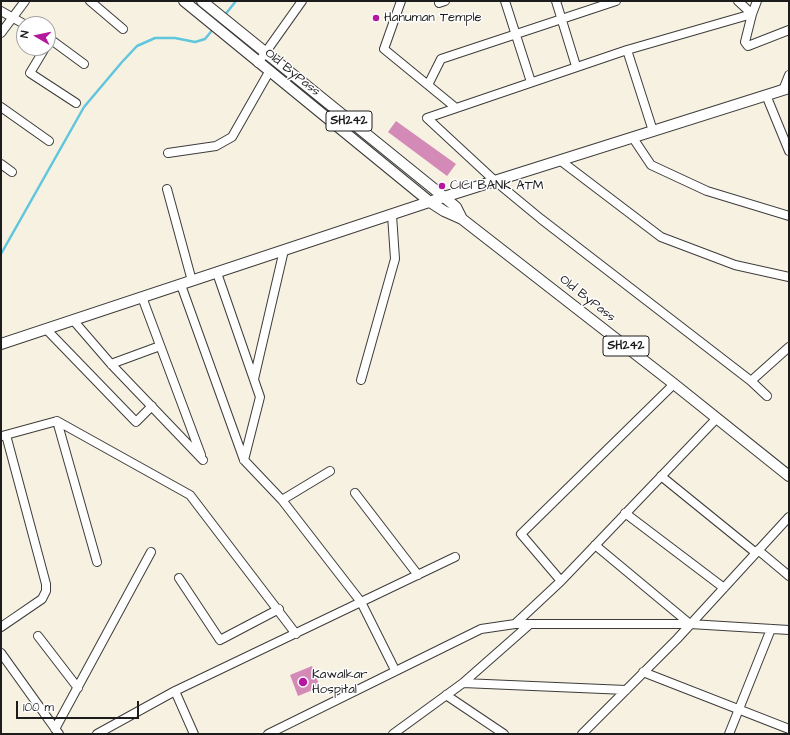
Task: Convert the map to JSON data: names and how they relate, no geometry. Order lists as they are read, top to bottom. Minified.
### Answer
{"streets":{"main road":["Old ByPass","SH242"]},"places":["Hanuman Temple","CICI BANK ATM","Kawalkar Hospital"],"scale_bar":"100 m","north":"left"}
